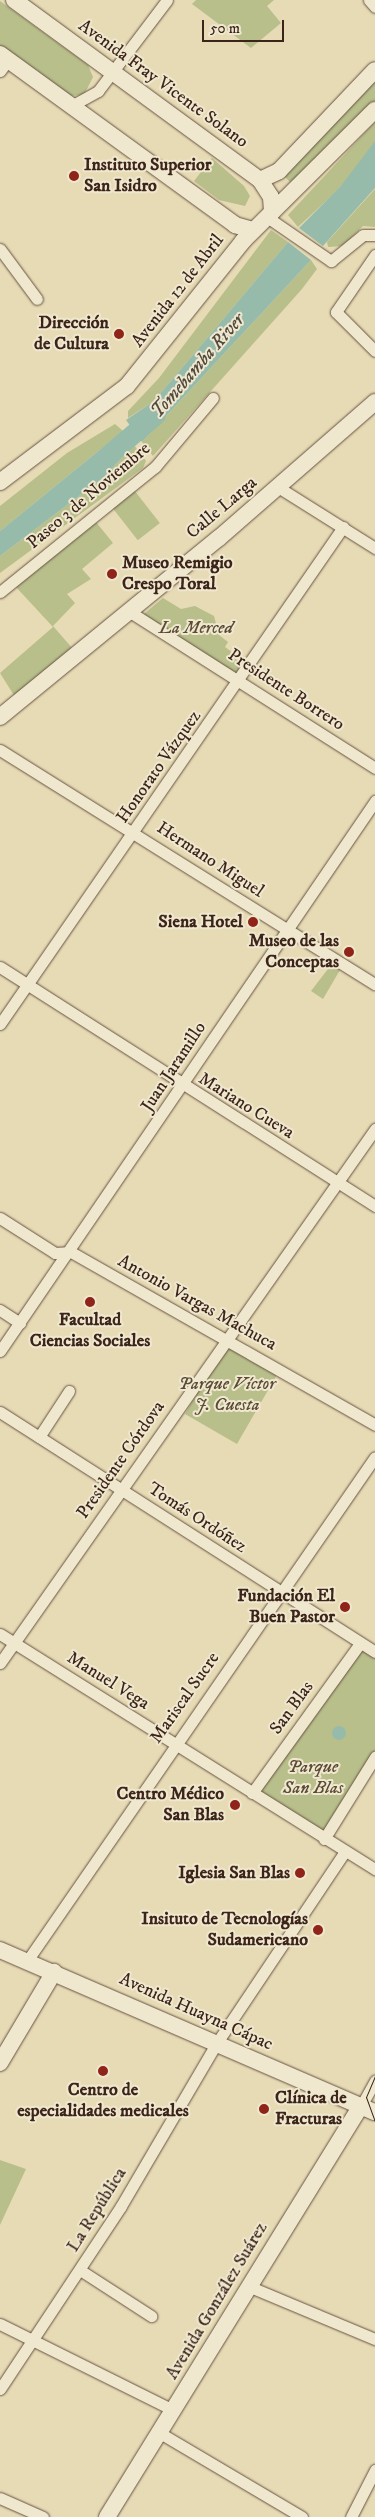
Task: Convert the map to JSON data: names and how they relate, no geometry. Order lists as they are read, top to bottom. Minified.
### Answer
{"streets":{"main road":["Avenida Fray Vicente Solano","Avenida 12 de Abril","Calle Larga","Avenida Huayna Cápac","Avenida González Suárez"],"street":["Paseo 3 de Noviembre","Presidente Borrero","Honorato Vázquez","Hermano Miguel","Juan Jaramillo","Mariano Cueva","Antonio Vargas Machuca","Presidente Córdova","Tomás Ordóñez","Manuel Vega","Mariscal Sucre","San Blas","La República"]},"crossings":[["Avenida Fray Vicente Solano","Avenida 12 de Abril"],["Calle Larga","Presidente Borrero"],["Presidente Borrero","Honorato Vázquez"],["Honorato Vázquez","Hermano Miguel"],["Honorato Vázquez","Mariano Cueva"],["Hermano Miguel","Juan Jaramillo"],["Juan Jaramillo","Mariano Cueva"],["Juan Jaramillo","Antonio Vargas Machuca"],["Mariano Cueva","Presidente Córdova"],["Antonio Vargas Machuca","Presidente Córdova"],["Presidente Córdova","Tomás Ordóñez"],["Presidente Córdova","Manuel Vega"],["Tomás Ordóñez","Mariscal Sucre"],["Tomás Ordóñez","San Blas"],["Manuel Vega","Mariscal Sucre"],["Manuel Vega","San Blas"],["Manuel Vega","La República"],["Mariscal Sucre","Avenida Huayna Cápac"],["Avenida Huayna Cápac","La República"],["Avenida Huayna Cápac","Avenida González Suárez"]],"water":["Tomebamba River"],"parks":["La Merced","Parque Víctor J. Cuesta","Parque San Blas"],"places":["Instituto Superior San Isidro","Dirección de Cultura","Museo Remigio Crespo Toral","Siena Hotel","Museo de las Conceptas","Facultad Ciencias Sociales","Fundación El Buen Pastor","Centro Médico San Blas","Iglesia San Blas","Insituto de Tecnologías Sudamericano","Centro de especialidades medicales","Clínica de Fracturas"],"scale_bar":"50 m"}
